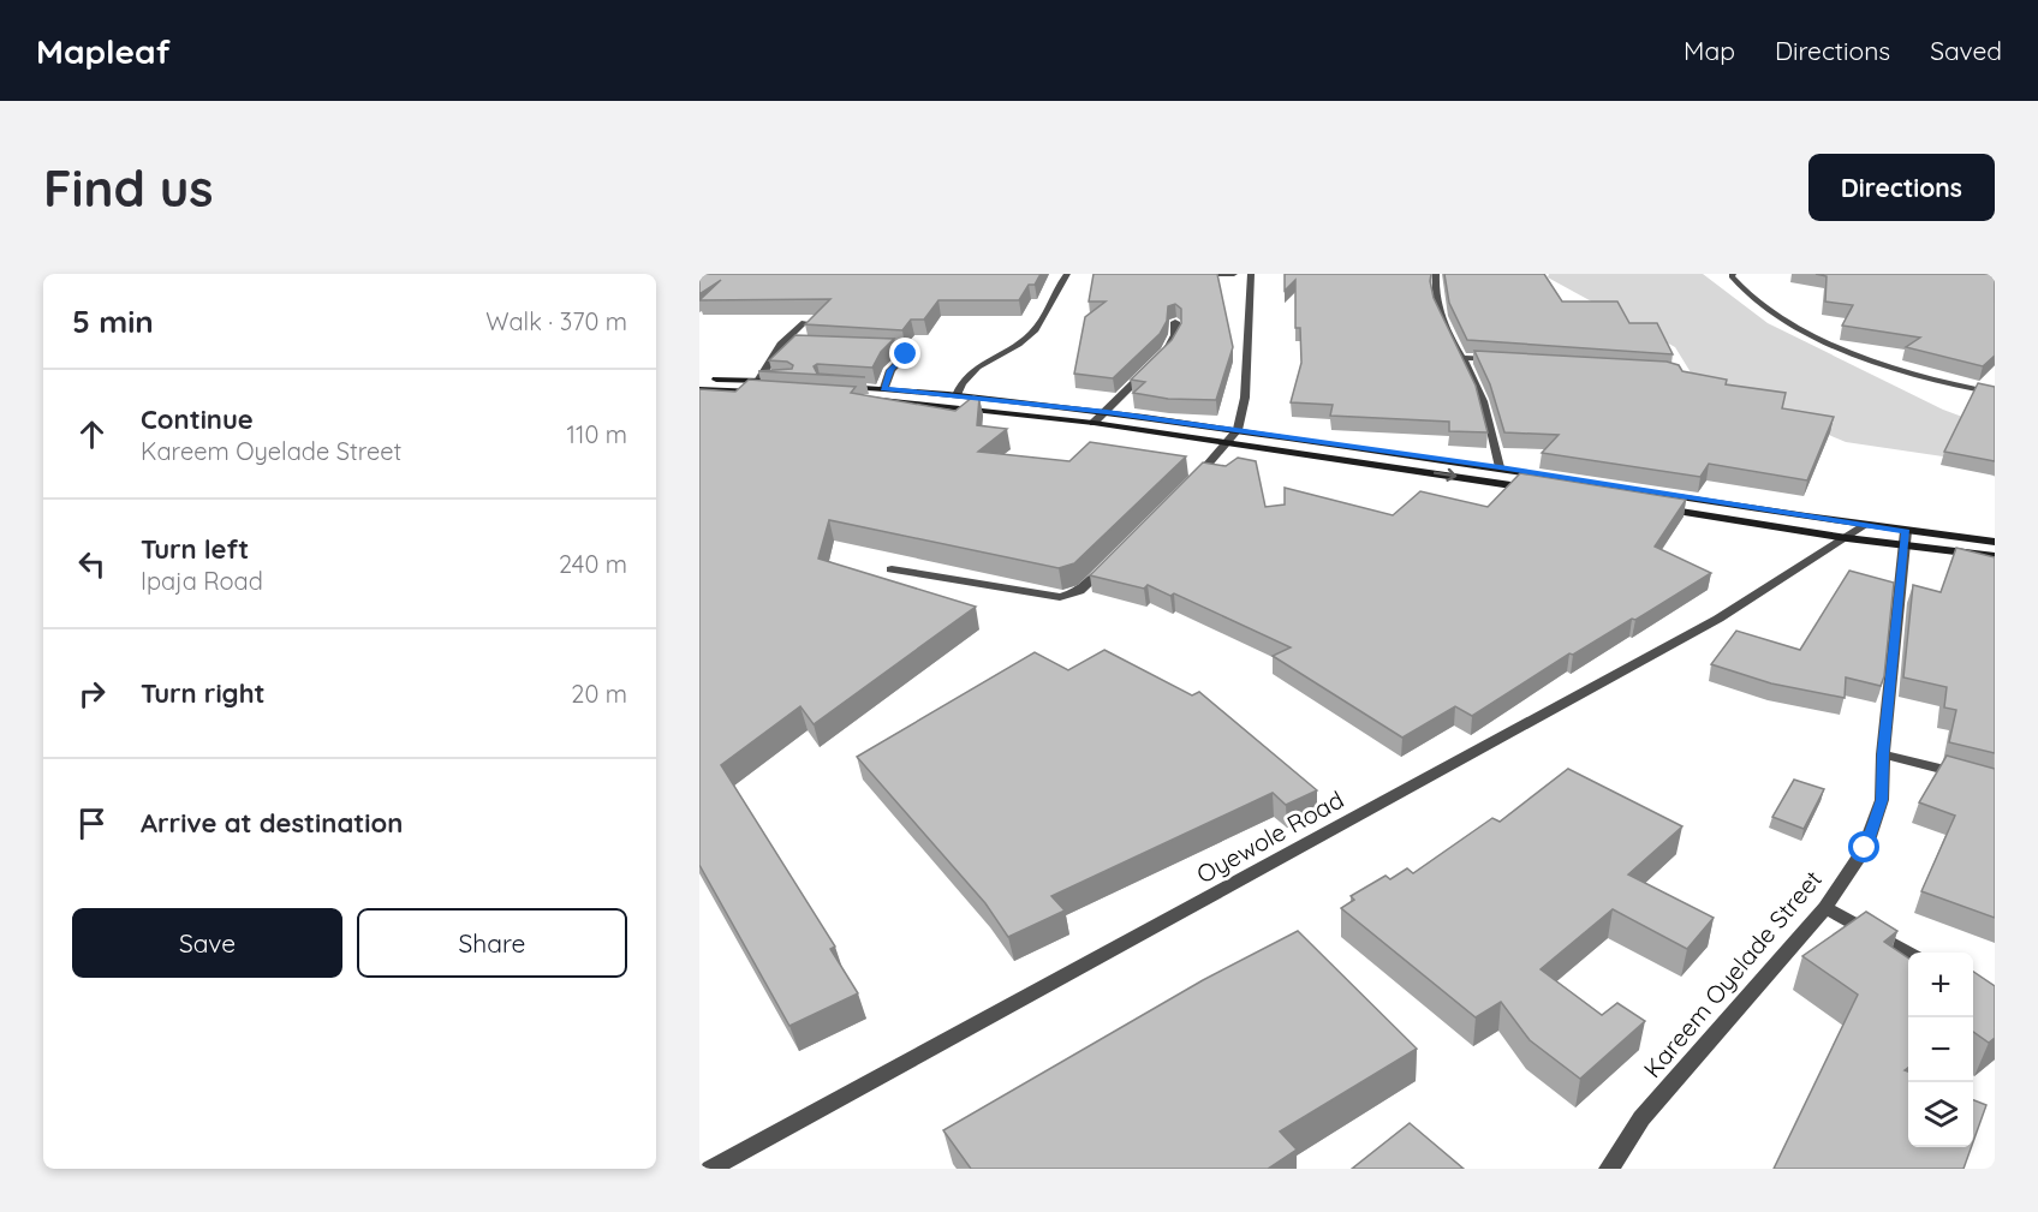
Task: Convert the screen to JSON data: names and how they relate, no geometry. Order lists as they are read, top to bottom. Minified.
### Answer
{"streets":{"street":["Oyewole Road","Kareem Oyelade Street"]},"page":{"header":"Mapleaf","nav":["Map","Directions","Saved"],"buttons":["Directions",["Save","Share"]],"title":"Find us","heading":["5 min","Walk · 370 m"],"list":[["Continue","Kareem Oyelade Street","110 m"],["Turn left","Ipaja Road","240 m"],["Turn right","20 m"],"Arrive at destination"],"map_buttons":["+","−"]}}
